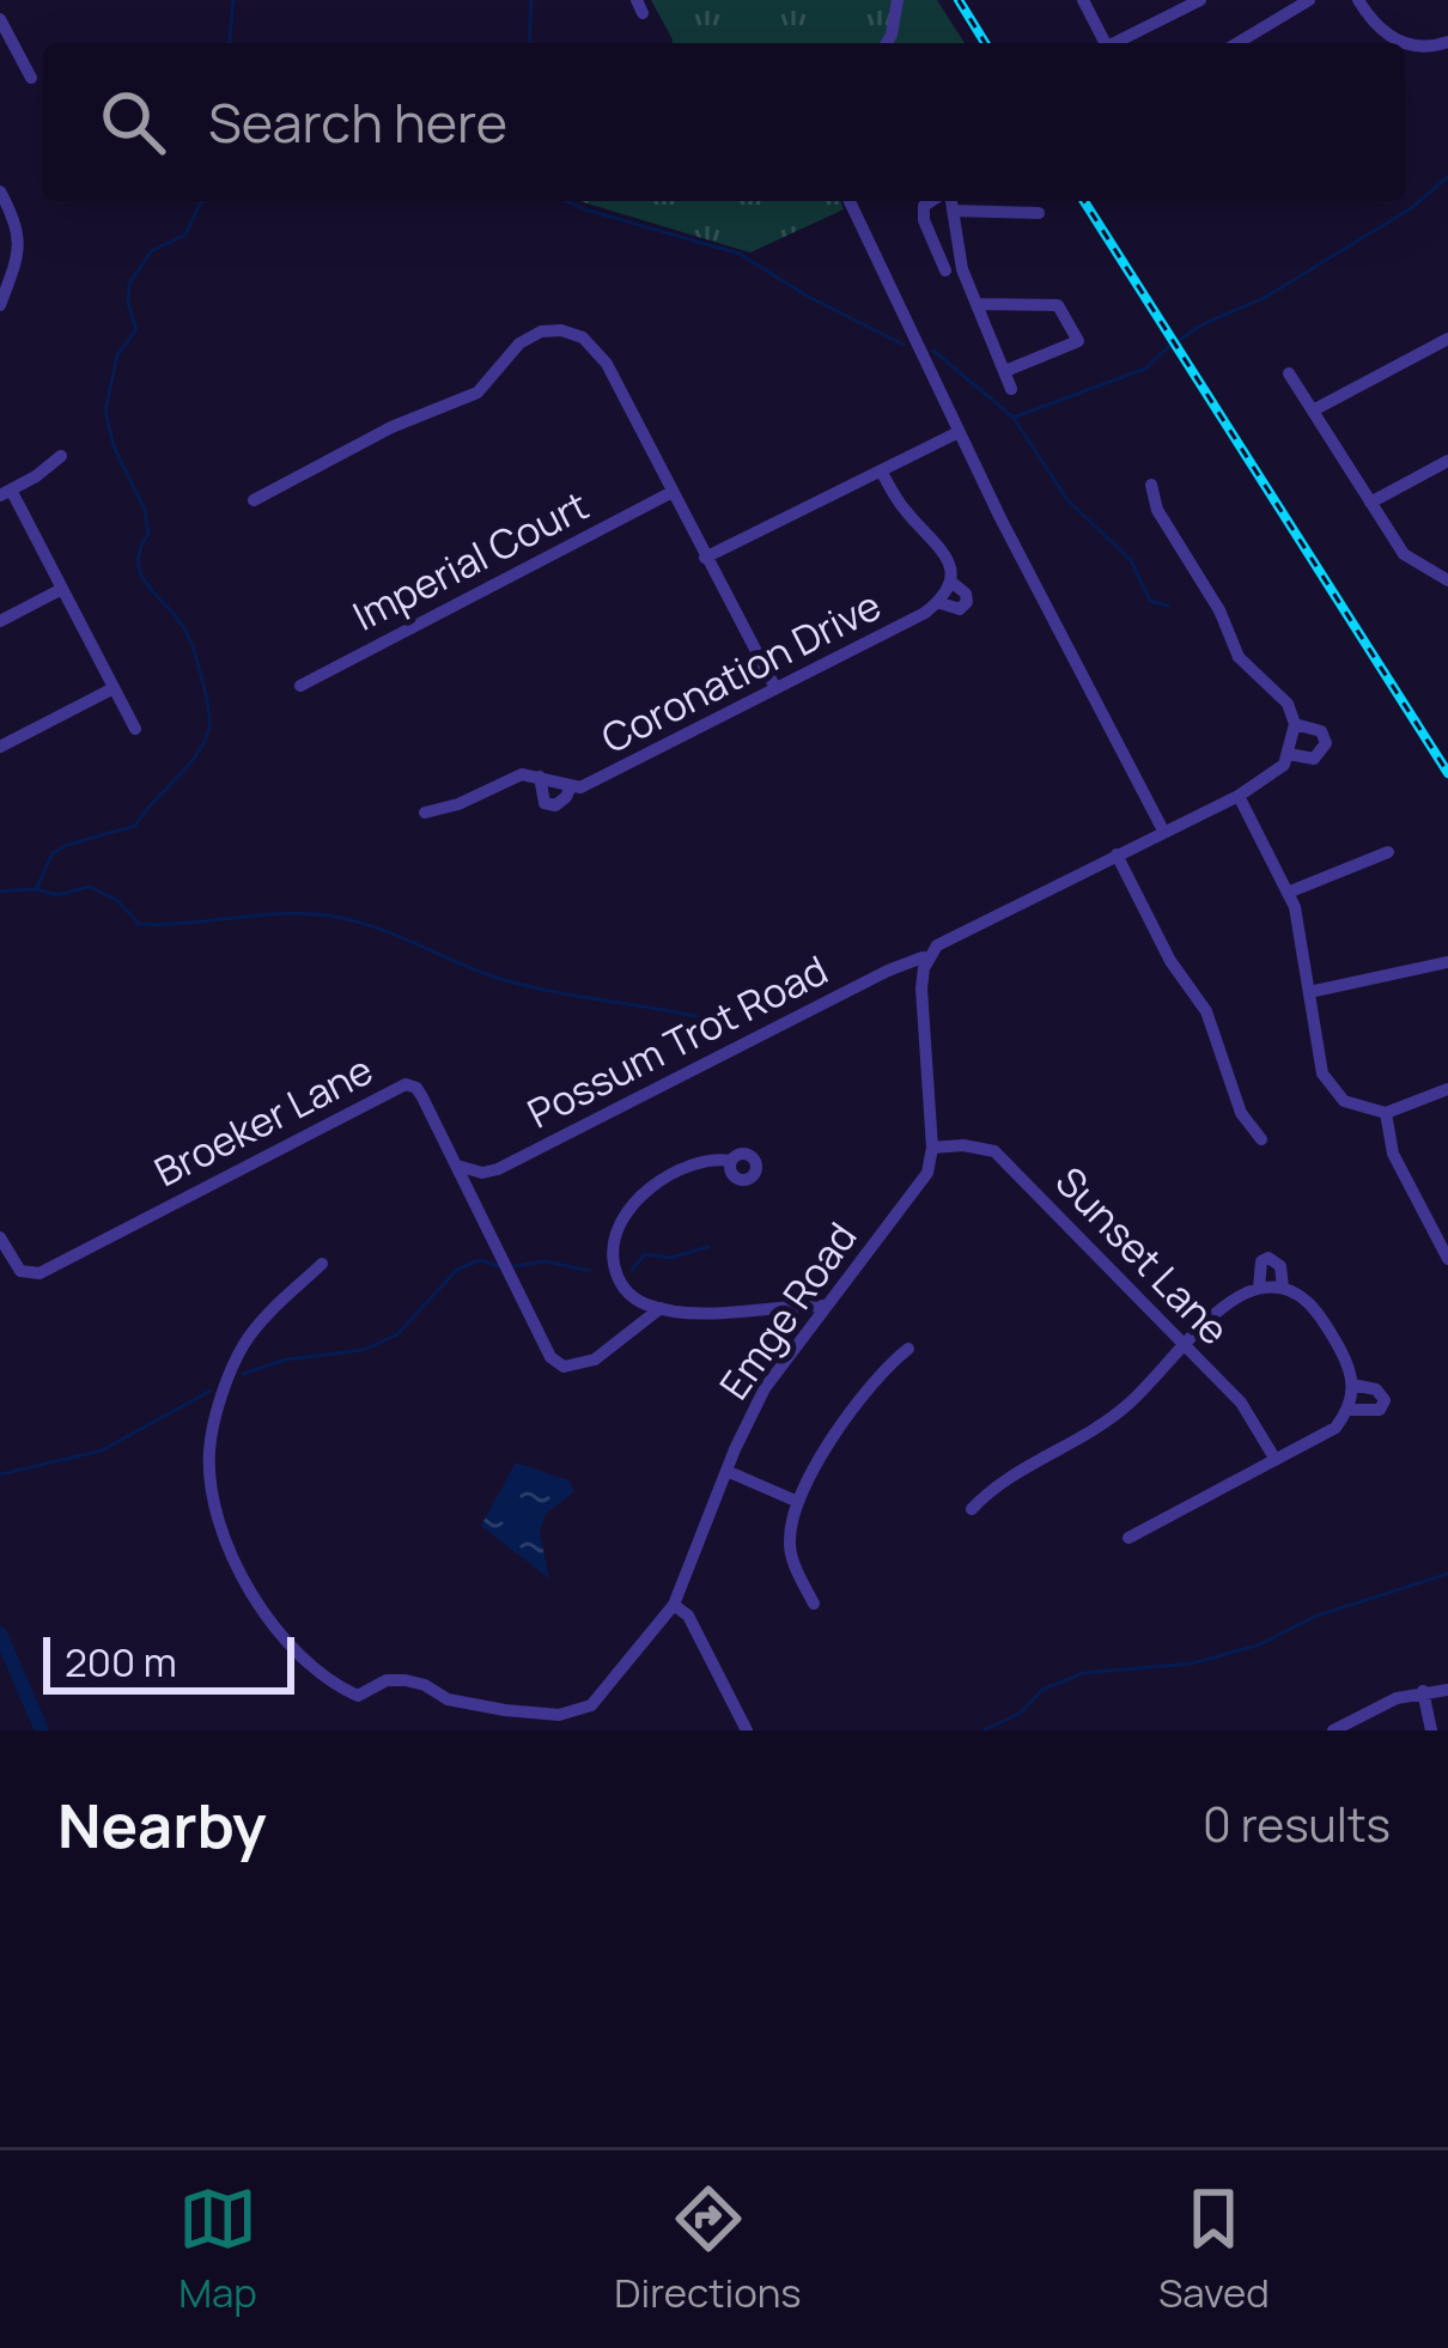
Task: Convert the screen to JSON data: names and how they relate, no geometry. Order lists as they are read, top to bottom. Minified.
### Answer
{"streets":{"street":["Imperial Court","Coronation Drive","Possum Trot Road","Broeker Lane","Sunset Lane","Emge Road"]},"crossings":[["Possum Trot Road","Broeker Lane"],["Sunset Lane","Emge Road"]],"scale_bar":"200 m","page":{"search":"Search here","scale":"200 m","heading":["Nearby","0 results"],"nav":["Map","Directions","Saved"]}}
